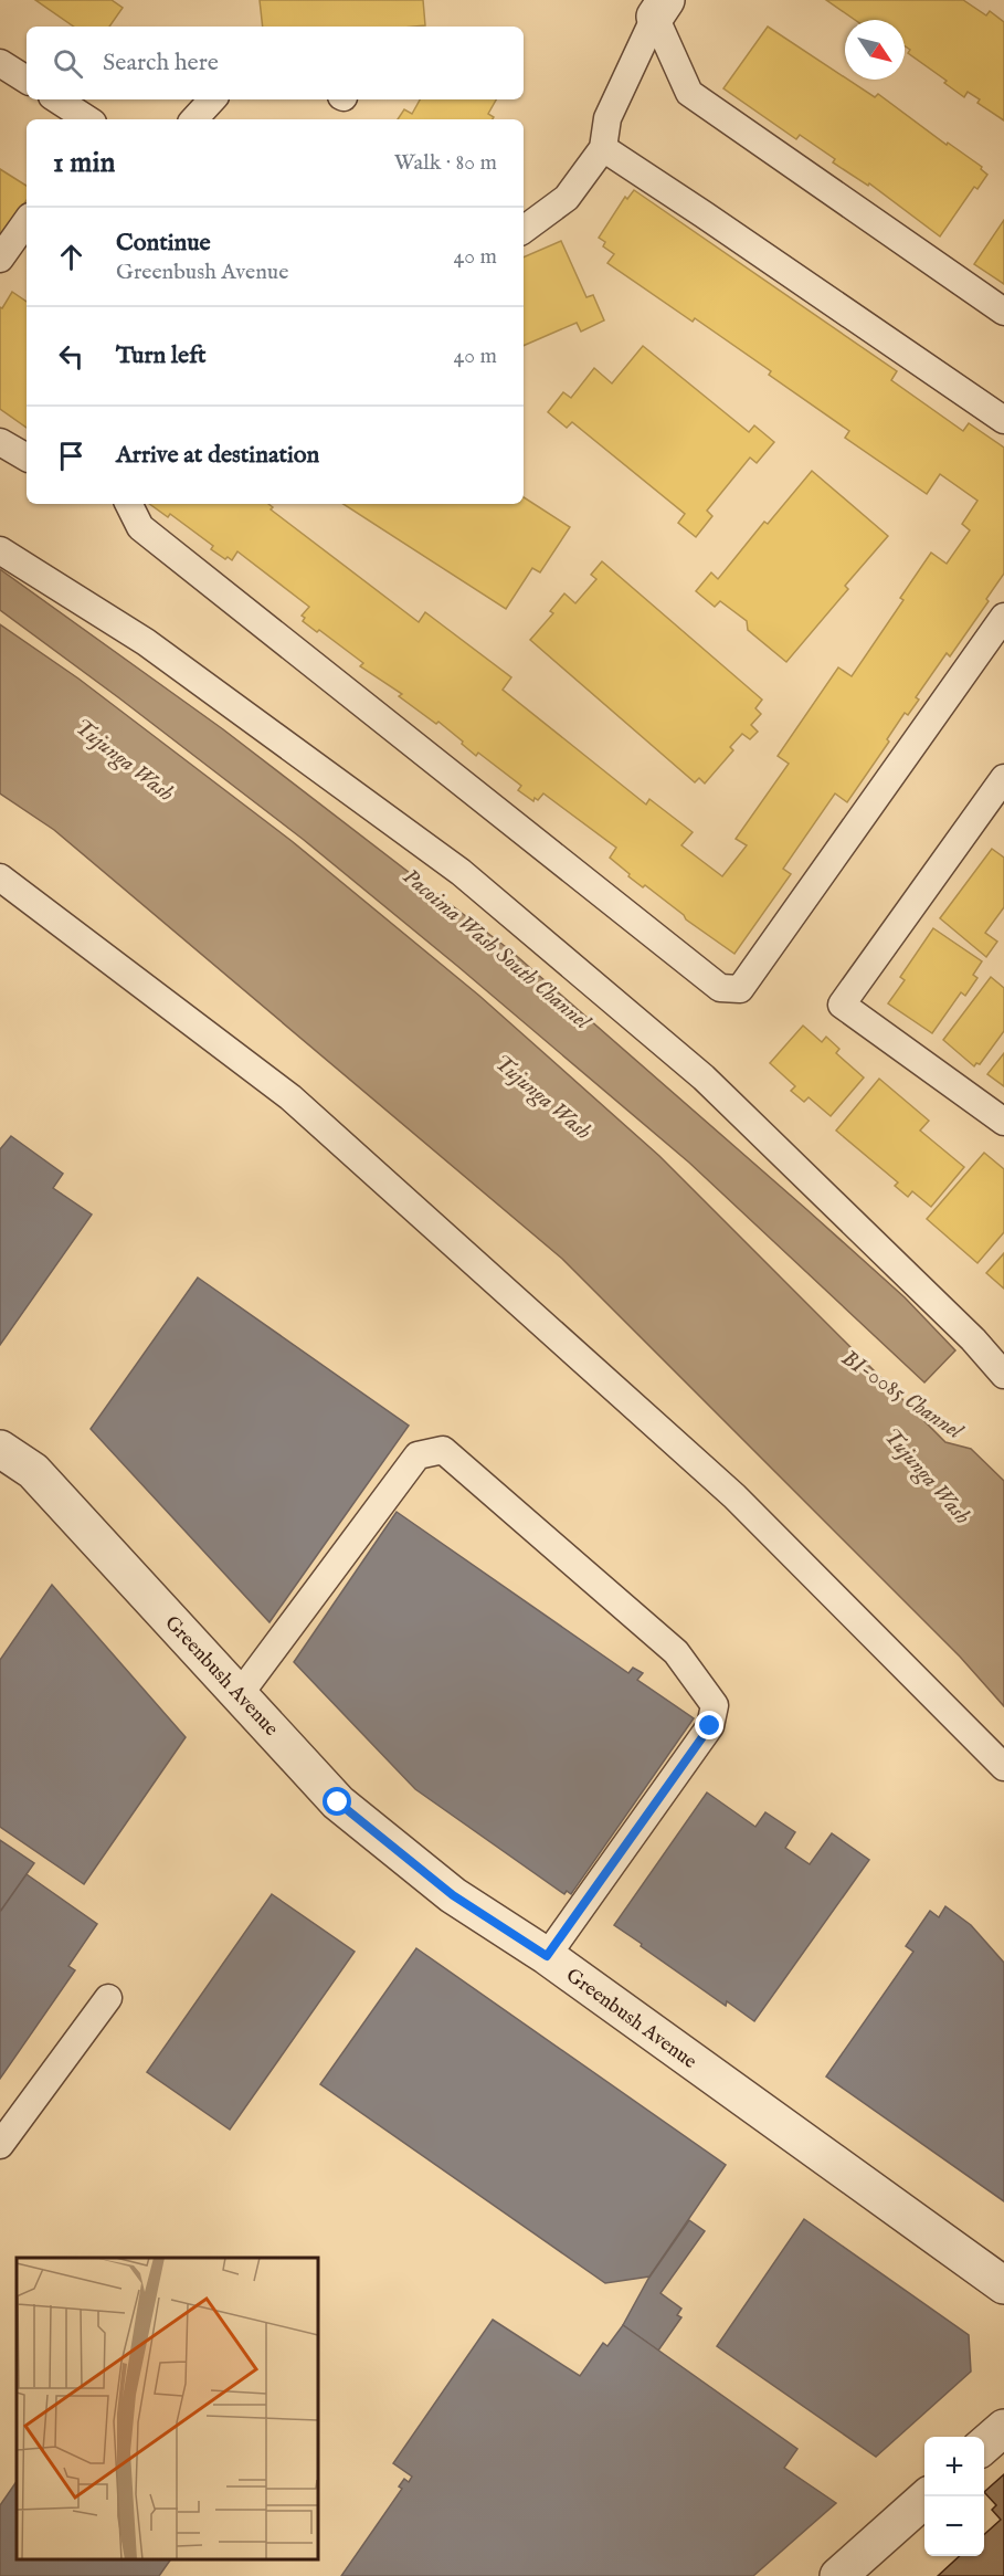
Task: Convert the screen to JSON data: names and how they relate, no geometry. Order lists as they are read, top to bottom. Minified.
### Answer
{"streets":{"street":["Greenbush Avenue"]},"water":["Tujunga Wash","Pacoima Wash South Channel","BI-0085 Channel"],"north":"bottom right","page":{"search":"Search here","heading":["1 min","Walk · 80 m"],"list":[["Continue","Greenbush Avenue","40 m"],["Turn left","40 m"],"Arrive at destination"],"map_buttons":["+","−"]}}
